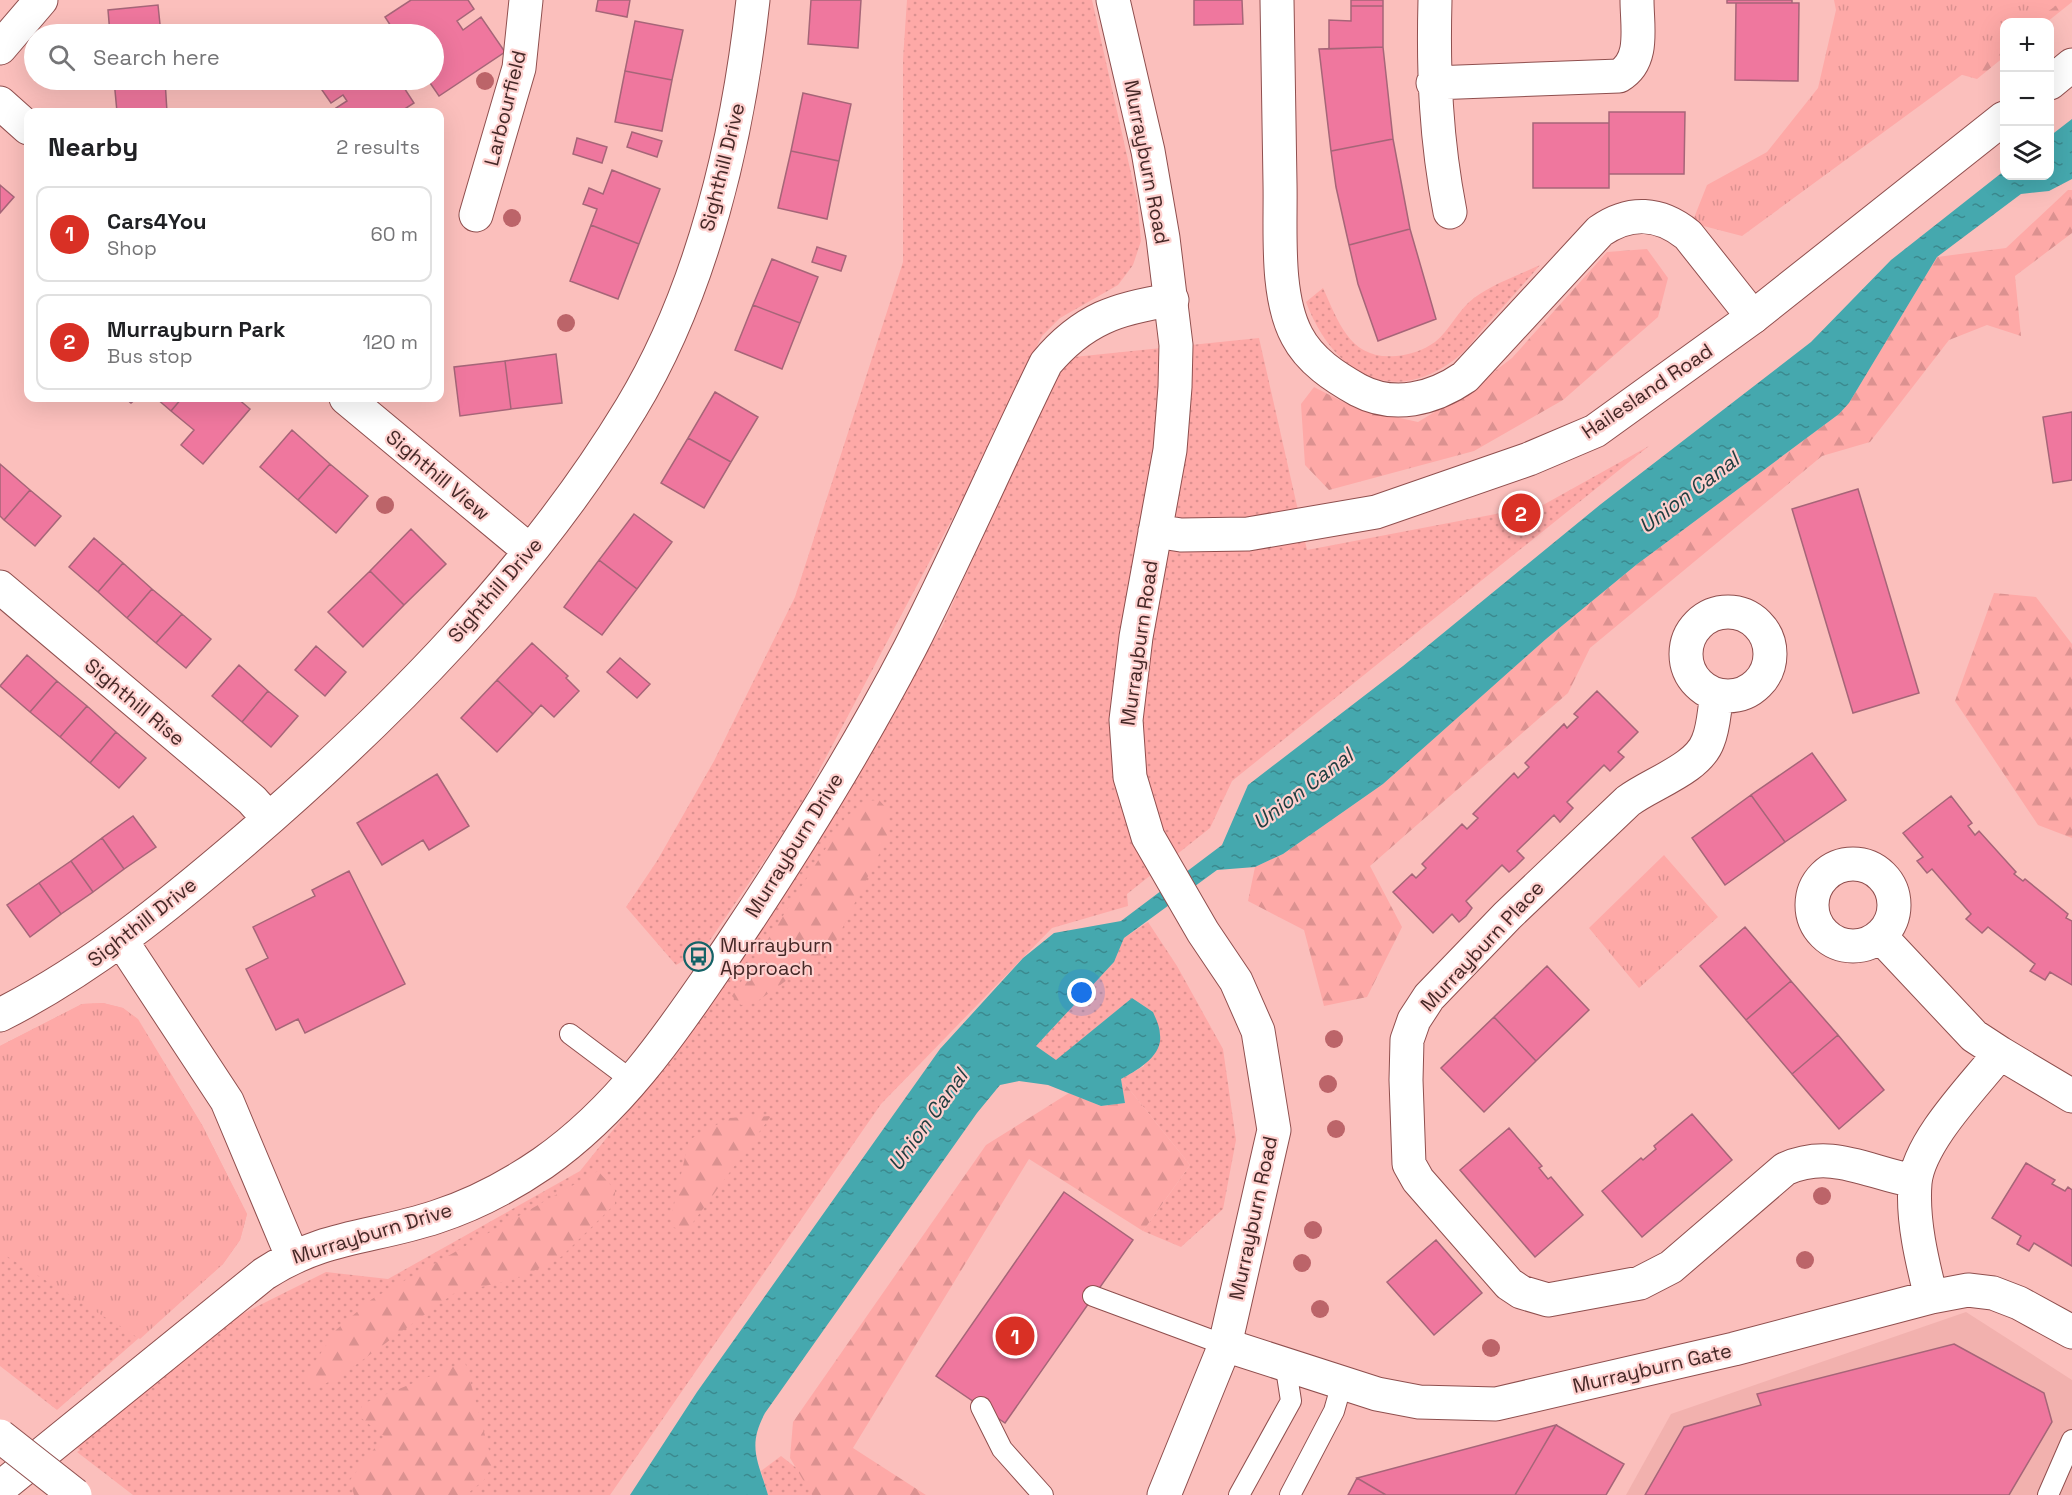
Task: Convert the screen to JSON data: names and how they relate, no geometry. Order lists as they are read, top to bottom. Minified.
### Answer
{"streets":{"street":["Larbourfield","Murrayburn Road","Sighthill Drive","Hailesland Road","Sighthill View","Sighthill Rise","Murrayburn Drive","Murrayburn Place","Murrayburn Gate"]},"crossings":[["Murrayburn Road","Hailesland Road"],["Murrayburn Road","Murrayburn Drive"],["Murrayburn Road","Murrayburn Gate"],["Sighthill Drive","Sighthill View"],["Sighthill Drive","Sighthill Rise"]],"water":["Union Canal"],"places":{"bus stop":["Murrayburn Approach"]},"page":{"map_buttons":["+","−"],"search":"Search here","heading":["Nearby","2 results"],"list":[{"mark":"1","name":"Cars4You","note":"Shop","value":"60 m"},{"mark":"2","name":"Murrayburn Park","note":"Bus stop","value":"120 m"}],"pins":["2","1"]}}
